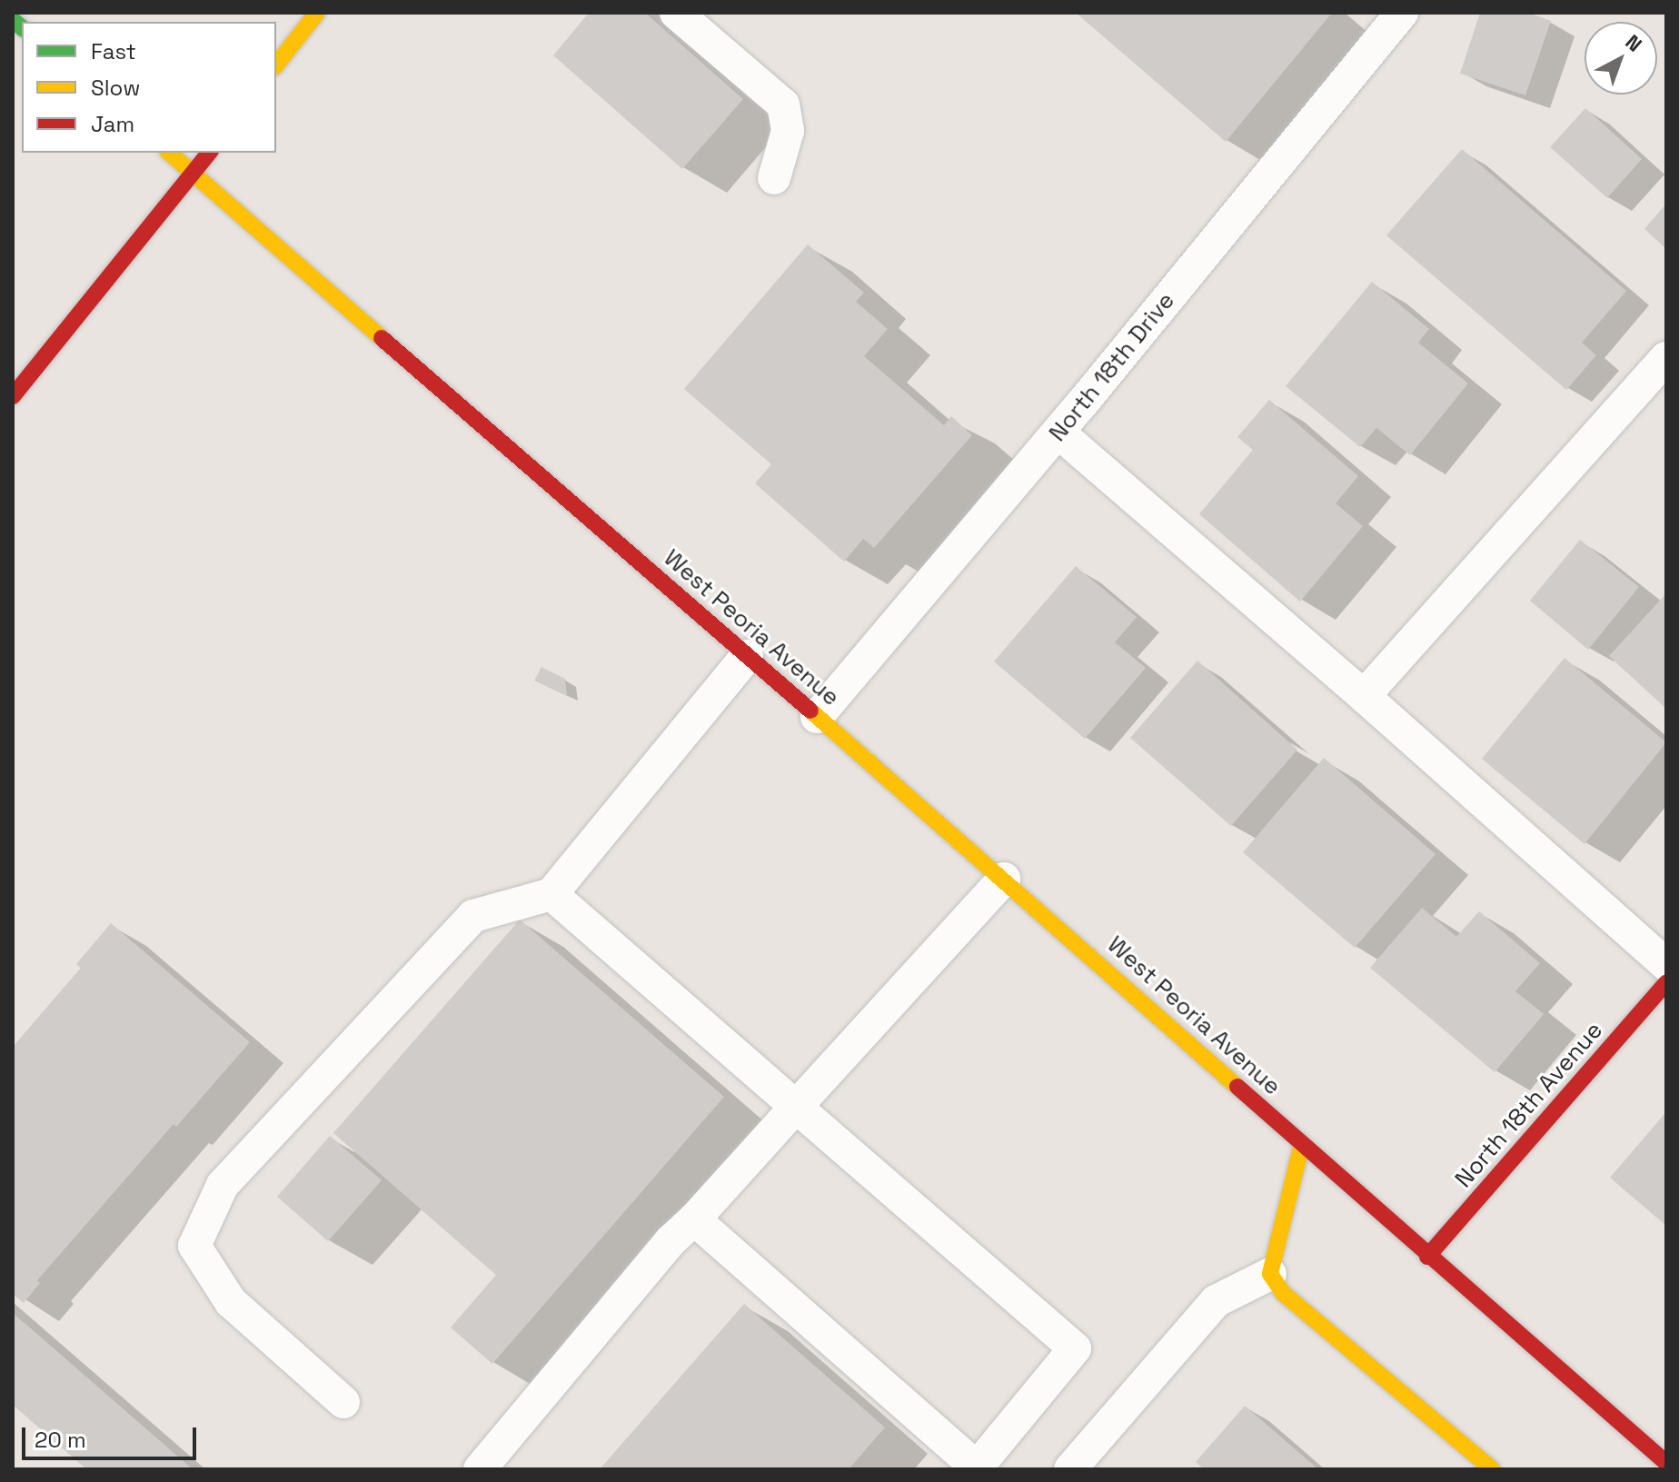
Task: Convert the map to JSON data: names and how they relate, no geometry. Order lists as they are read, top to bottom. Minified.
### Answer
{"streets":{"main road":["West Peoria Avenue","North 18th Avenue"],"lane":["North 18th Drive"]},"crossings":[["North 18th Drive","West Peoria Avenue"],["West Peoria Avenue","North 18th Avenue"]],"legend":["Fast","Slow","Jam"],"scale_bar":"20 m","north":"top right"}
